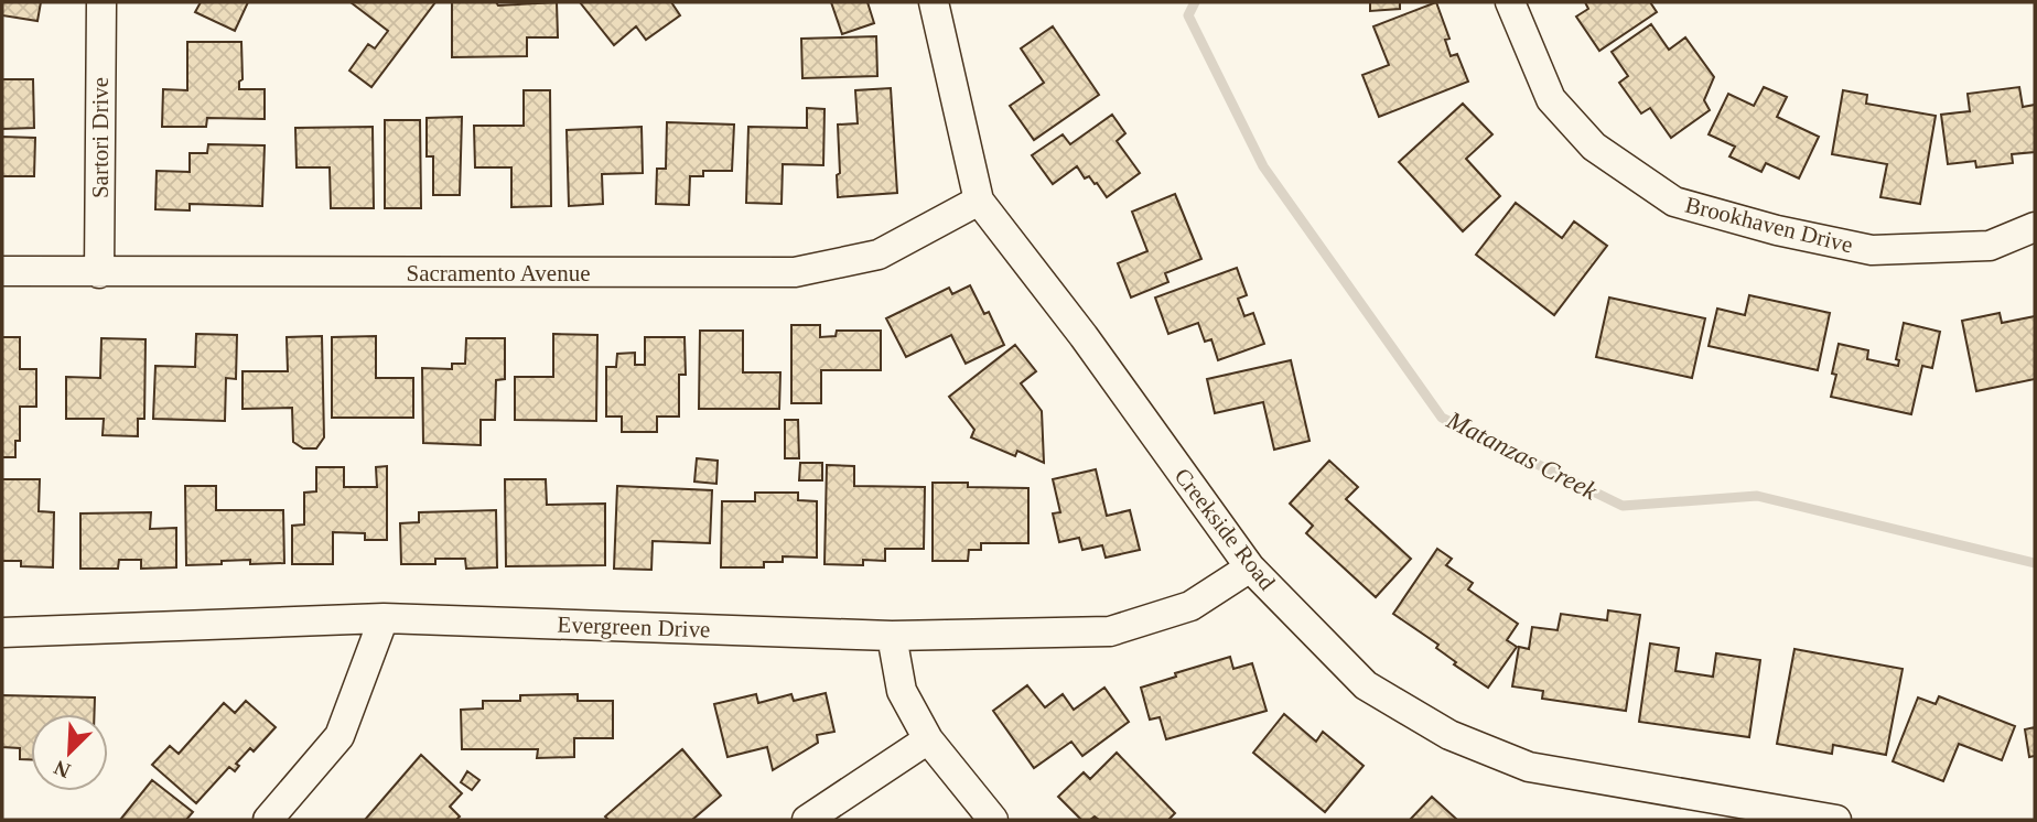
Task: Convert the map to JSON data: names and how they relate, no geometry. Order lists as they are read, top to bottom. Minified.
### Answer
{"streets":{"street":["Sartori Drive","Brookhaven Drive","Sacramento Avenue","Creekside Road","Evergreen Drive"]},"crossings":[["Sartori Drive","Sacramento Avenue"],["Sacramento Avenue","Creekside Road"],["Creekside Road","Evergreen Drive"]],"water":["Matanzas Creek"],"north":"bottom left"}
